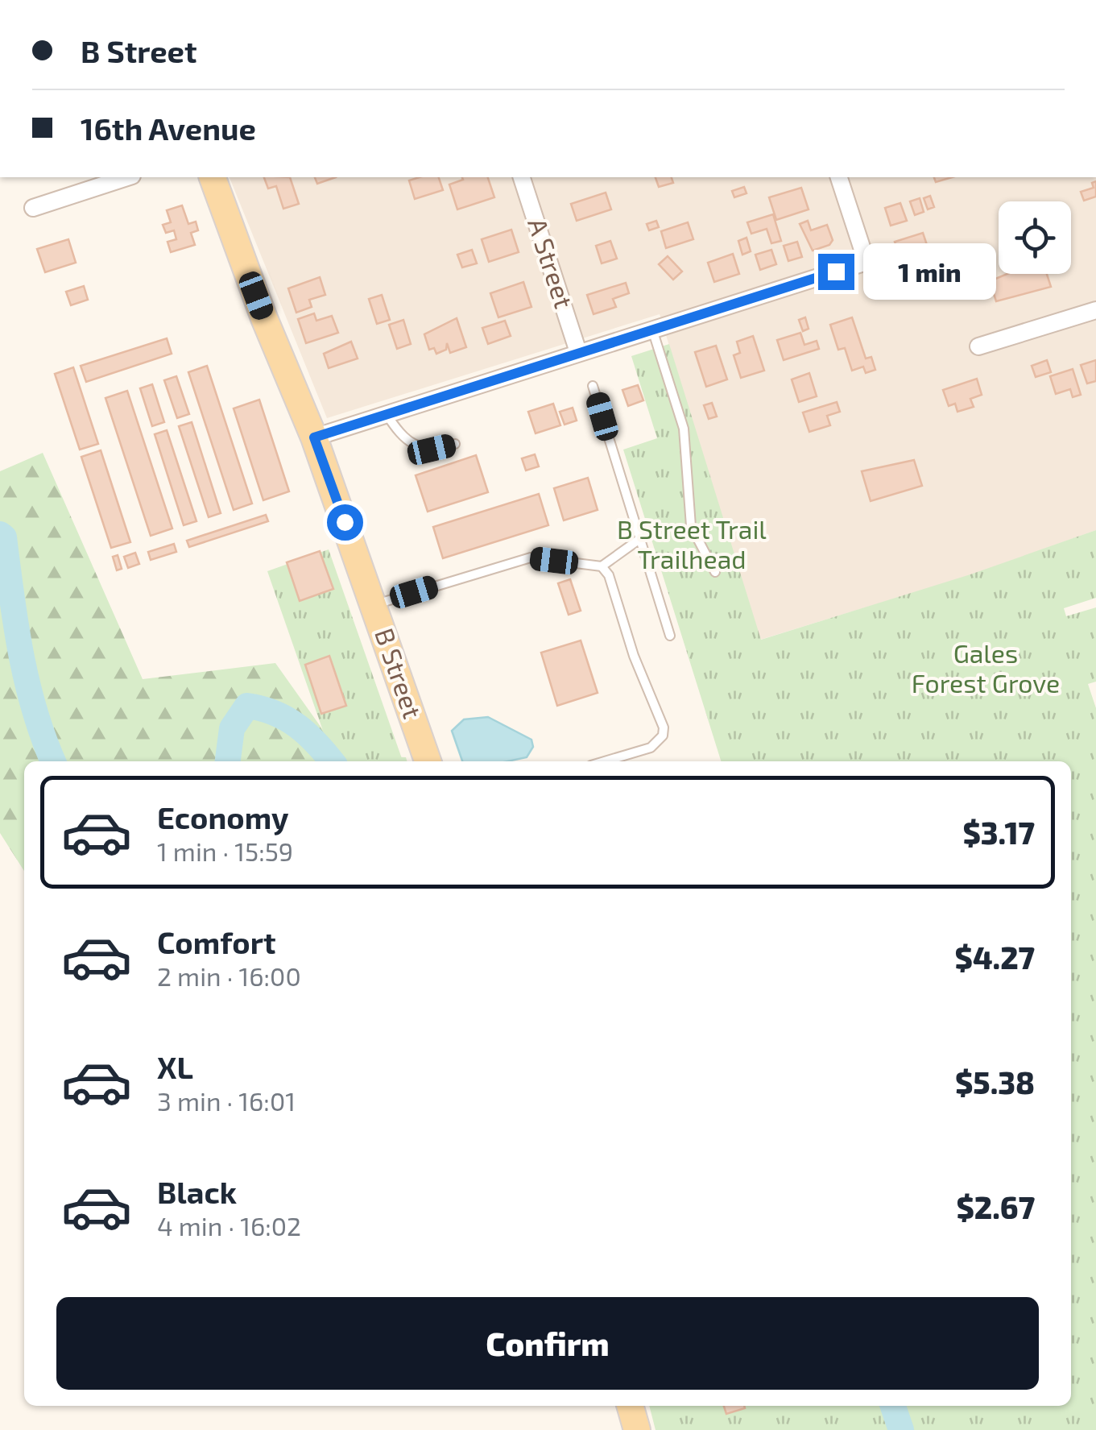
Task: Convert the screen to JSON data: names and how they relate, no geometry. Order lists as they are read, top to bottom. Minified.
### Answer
{"streets":{"main road":["B Street"],"street":["A Street"]},"parks":["B Street Trail Trailhead","Gales Forest Grove"],"page":{"banner":["B Street","16th Avenue"],"bubble":"1 min","list":[{"name":"Economy","note":"1 min · 15:59","value":"$3.17"},{"name":"Comfort","note":"2 min · 16:00","value":"$4.27"},{"name":"XL","note":"3 min · 16:01","value":"$5.38"},{"name":"Black","note":"4 min · 16:02","value":"$2.67"}],"buttons":"Confirm"}}
